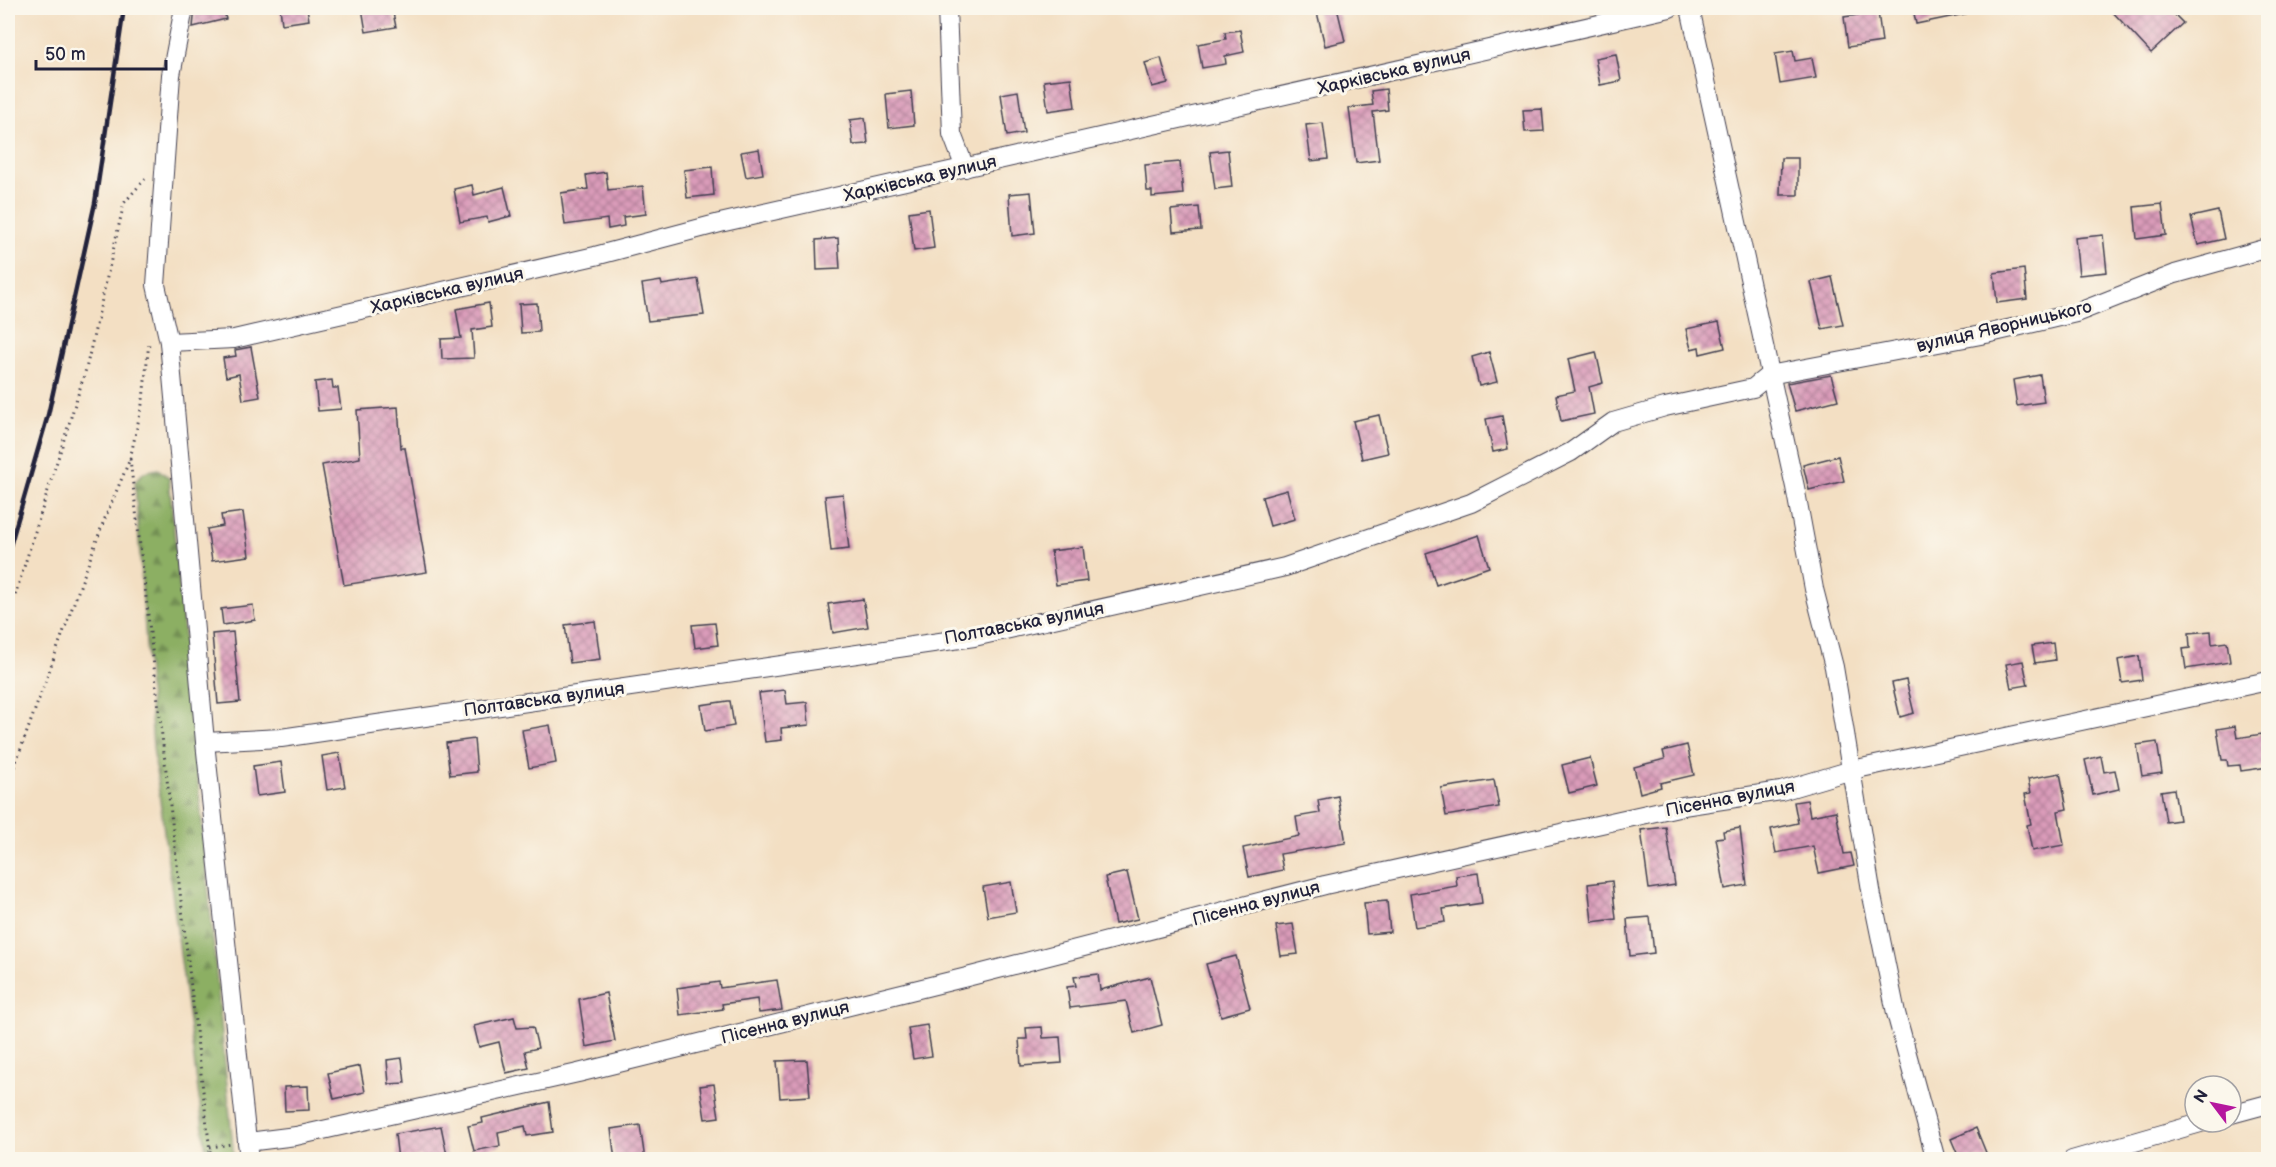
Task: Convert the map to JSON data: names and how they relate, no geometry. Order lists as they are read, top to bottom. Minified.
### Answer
{"streets":{"street":["Харківська вулиця","вулиця Яворницького","Полтавська вулиця","Пісенна вулиця"]},"crossings":[["вулиця Яворницького","Полтавська вулиця"]],"scale_bar":"50 m","north":"top left"}
